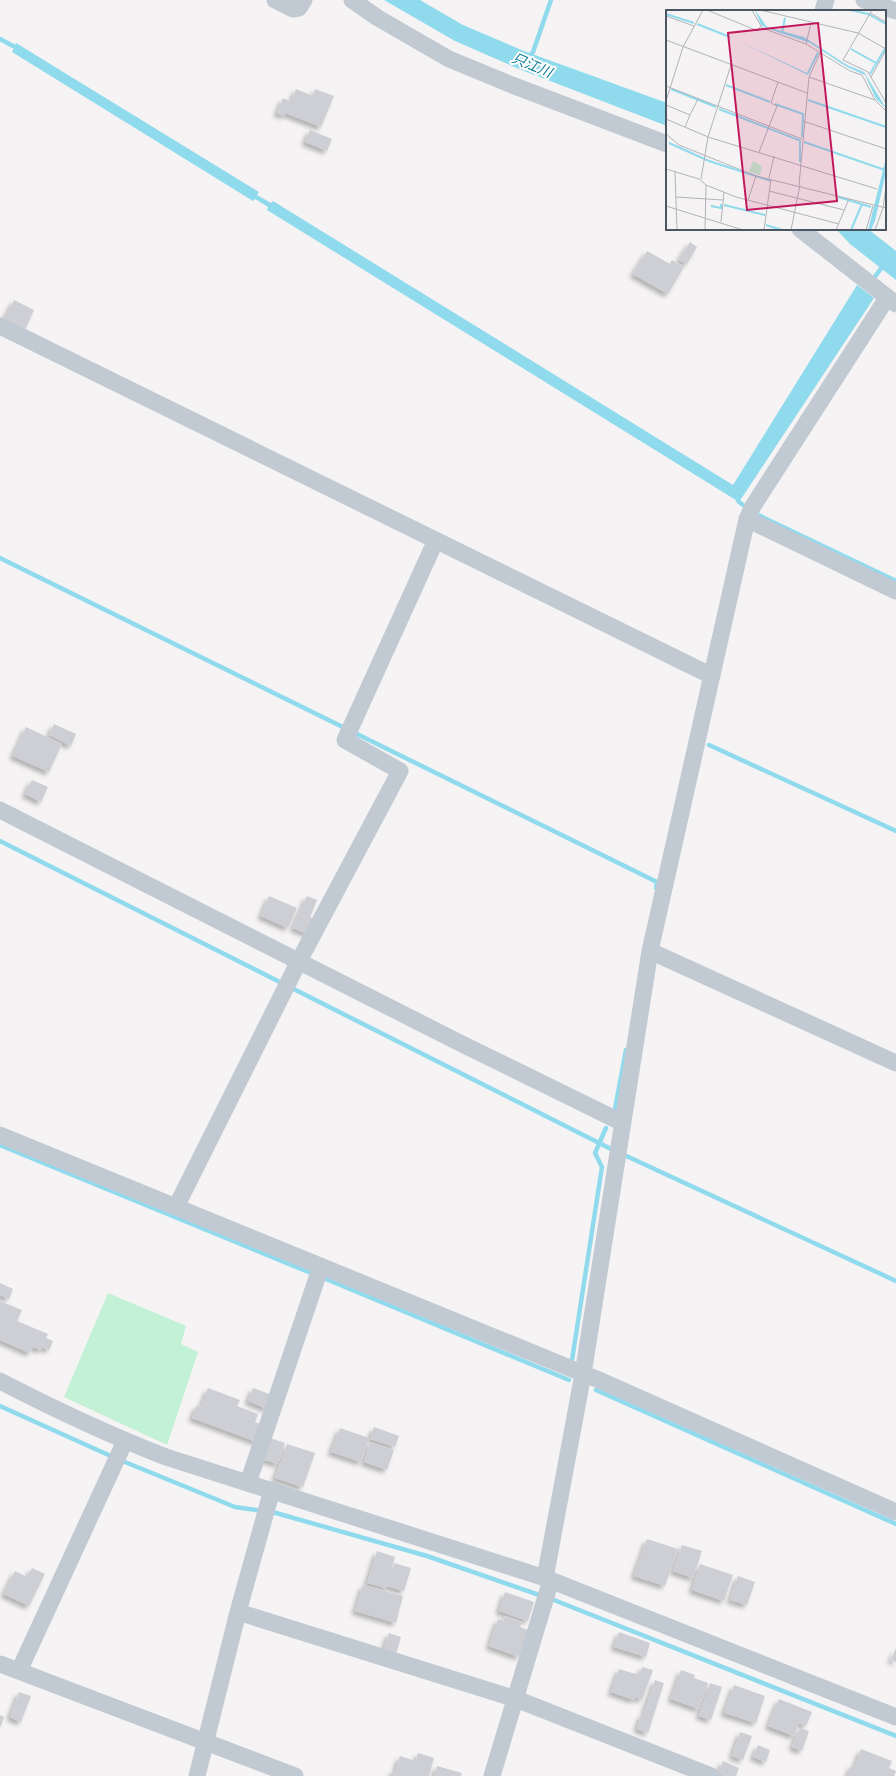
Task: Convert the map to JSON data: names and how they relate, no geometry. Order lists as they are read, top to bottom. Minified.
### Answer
{"water":["只江川"]}
